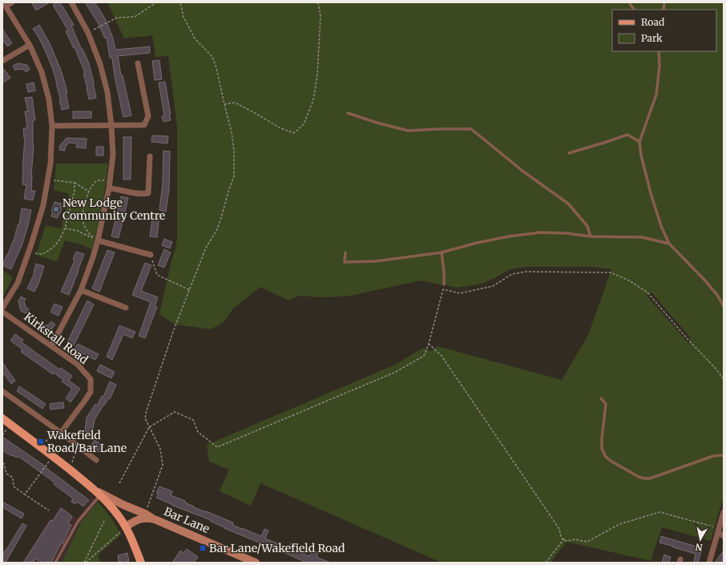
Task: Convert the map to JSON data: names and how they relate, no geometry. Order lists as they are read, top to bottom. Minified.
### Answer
{"streets":{"main road":["Bar Lane"],"street":["Kirkstall Road"]},"places":{"other":["New Lodge Community Centre"],"transit":["Wakefield Road/Bar Lane","Bar Lane/Wakefield Road"]},"legend":["Road","Park"],"north":"bottom"}
